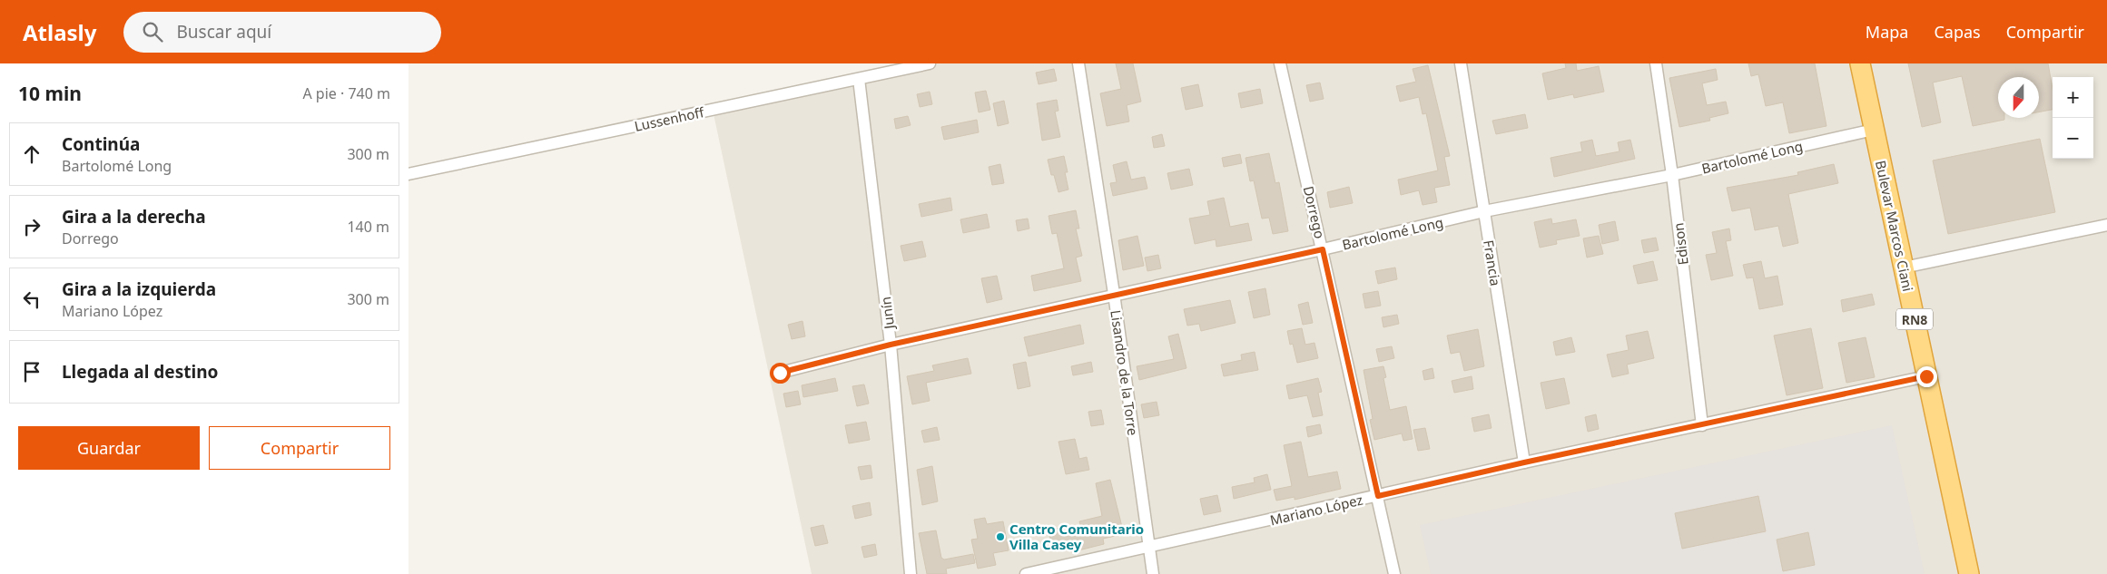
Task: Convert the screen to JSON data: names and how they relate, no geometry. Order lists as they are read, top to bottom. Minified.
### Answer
{"streets":{"highway":["Bulevar Marcos Ciani","RN8"],"street":["Lussenhoff","Bartolomé Long","Dorrego","Edison","Francia","Junín","Lisandro de la Torre","Mariano López"]},"crossings":[["Lussenhoff","Junín"],["Bartolomé Long","Dorrego"],["Bartolomé Long","Bulevar Marcos Ciani"],["Bartolomé Long","Edison"],["Bartolomé Long","Francia"],["Bartolomé Long","Junín"],["Bartolomé Long","Lisandro de la Torre"],["Dorrego","Mariano López"],["Bulevar Marcos Ciani","Mariano López"],["Edison","Mariano López"],["Francia","Mariano López"],["Lisandro de la Torre","Mariano López"]],"places":["Centro Comunitario Villa Casey"],"north":"bottom","page":{"header":"Atlasly","search":"Buscar aquí","nav":["Mapa","Capas","Compartir"],"heading":["10 min","A pie · 740 m"],"map_buttons":["+","−"],"list":[["Continúa","Bartolomé Long","300 m"],["Gira a la derecha","Dorrego","140 m"],["Gira a la izquierda","Mariano López","300 m"],"Llegada al destino"],"buttons":["Guardar","Compartir"]}}
